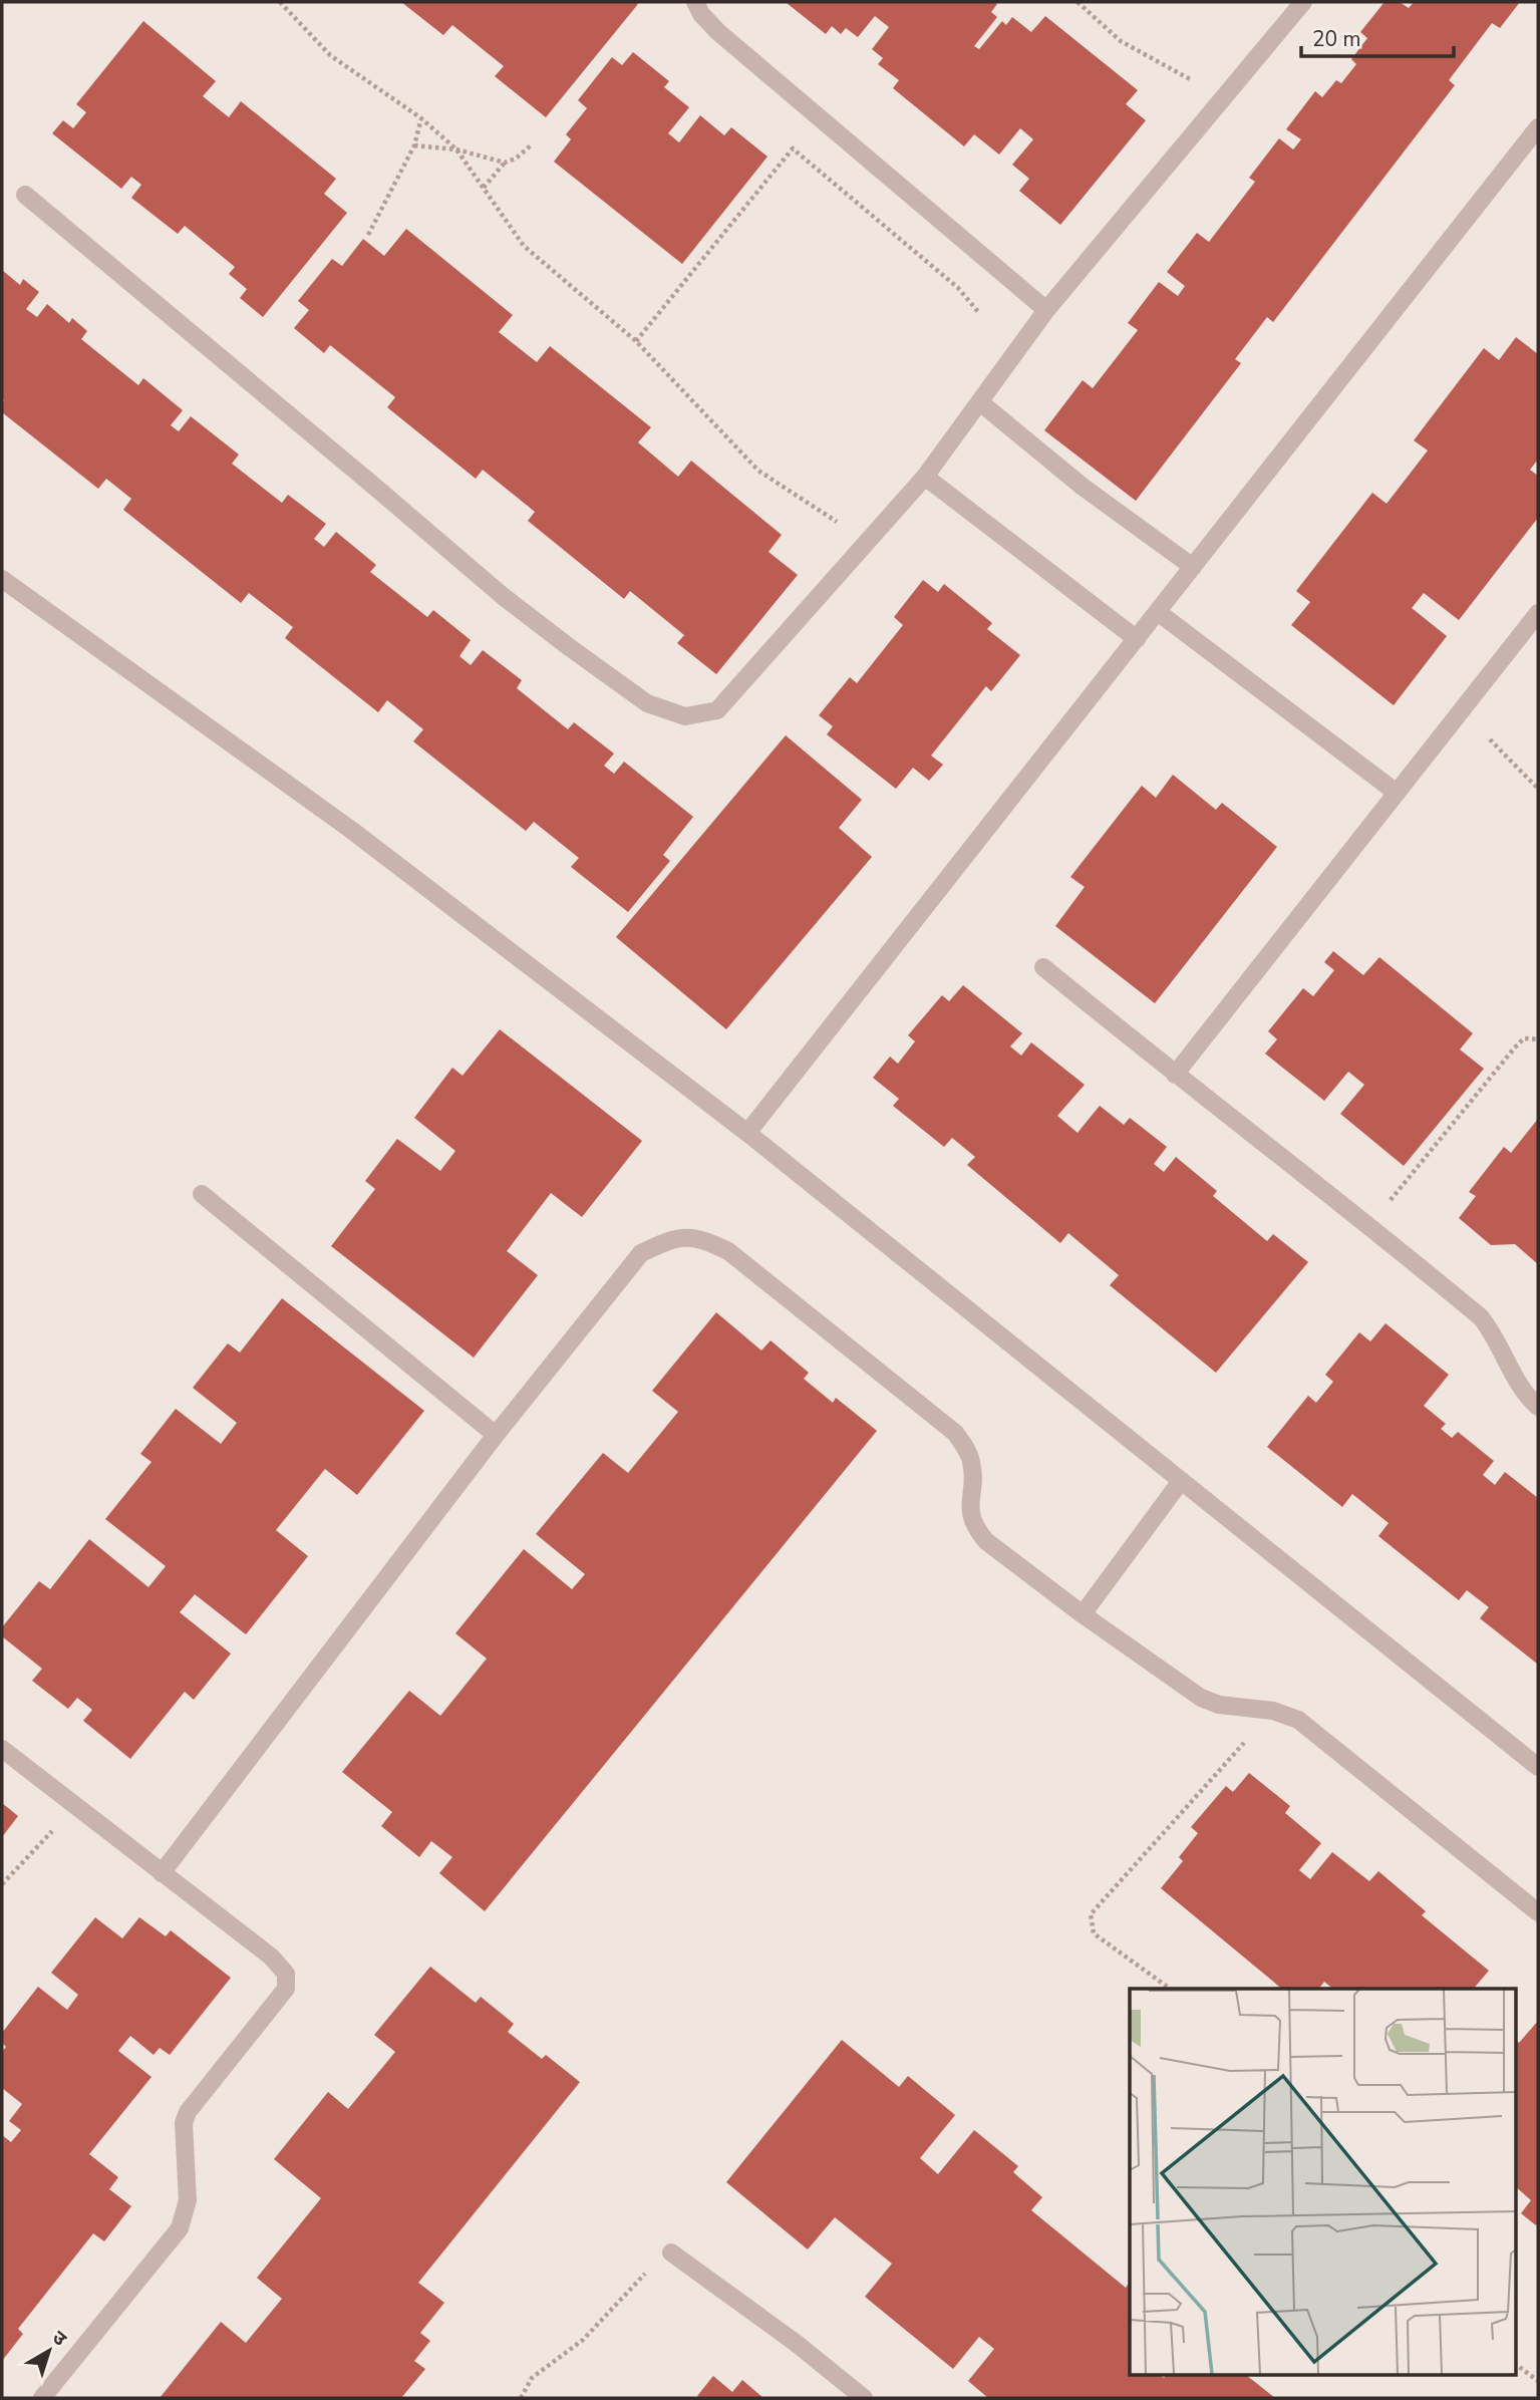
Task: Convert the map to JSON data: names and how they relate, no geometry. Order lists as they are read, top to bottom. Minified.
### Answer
{"scale_bar":"20 m","north":"top right"}
